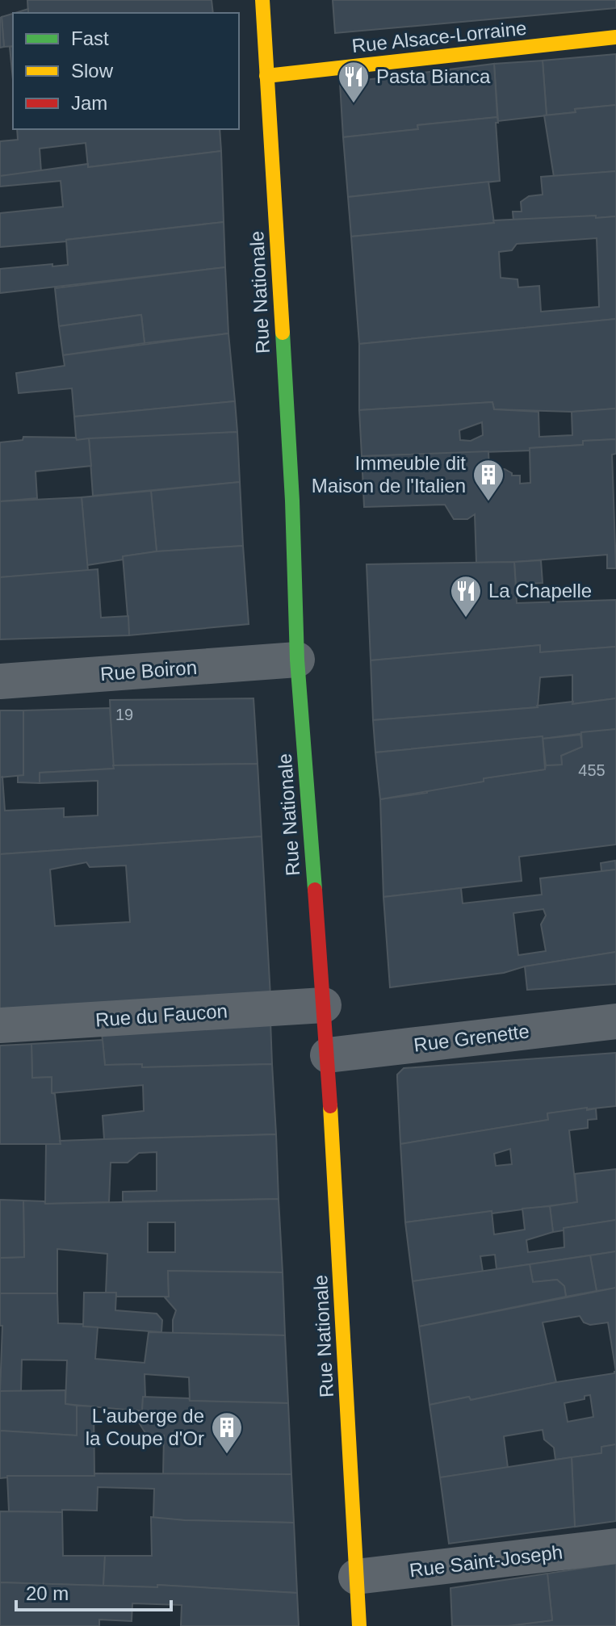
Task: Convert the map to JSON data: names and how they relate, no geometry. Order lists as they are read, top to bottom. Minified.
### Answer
{"streets":{"main road":["Rue Alsace-Lorraine","Rue Nationale"],"street":["Rue Boiron","Rue du Faucon","Rue Grenette","Rue Saint-Joseph"]},"crossings":[["Rue Alsace-Lorraine","Rue Nationale"],["Rue Nationale","Rue Boiron"],["Rue Nationale","Rue du Faucon"],["Rue Nationale","Rue Grenette"],["Rue Nationale","Rue Saint-Joseph"]],"places":{"restaurant":["Pasta Bianca","La Chapelle"],"building":["Immeuble dit Maison de l'Italien","L'auberge de la Coupe d'Or"]},"house_numbers":["19","455"],"legend":["Fast","Slow","Jam"],"scale_bar":"20 m"}
